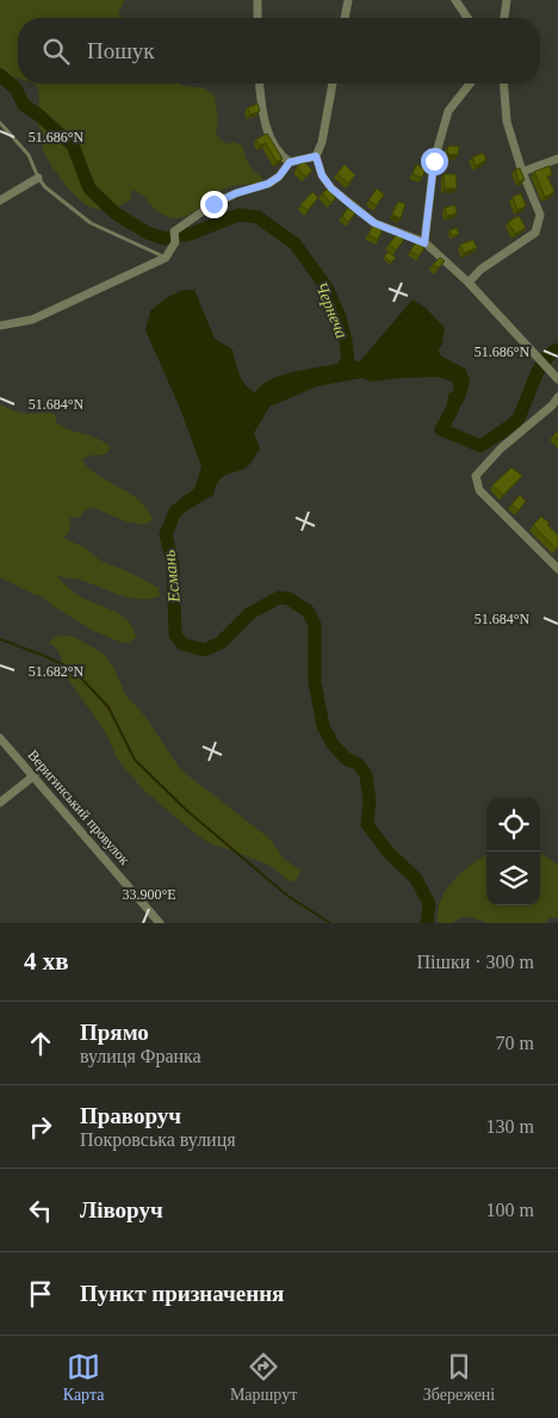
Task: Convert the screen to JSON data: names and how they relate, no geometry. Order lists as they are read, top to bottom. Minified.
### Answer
{"streets":{"street":["Веригинський провулок"]},"water":["Чернеча","Есмань"],"page":{"search":"Пошук","heading":["4 хв","Пішки · 300 m"],"list":[["Прямо","вулиця Франка","70 m"],["Праворуч","Покровська вулиця","130 m"],["Ліворуч","100 m"],"Пункт призначення"],"nav":["Карта","Маршрут","Збережені"]},"coordinates":["51.686°N","51.684°N","51.682°N","33.900°E"]}
